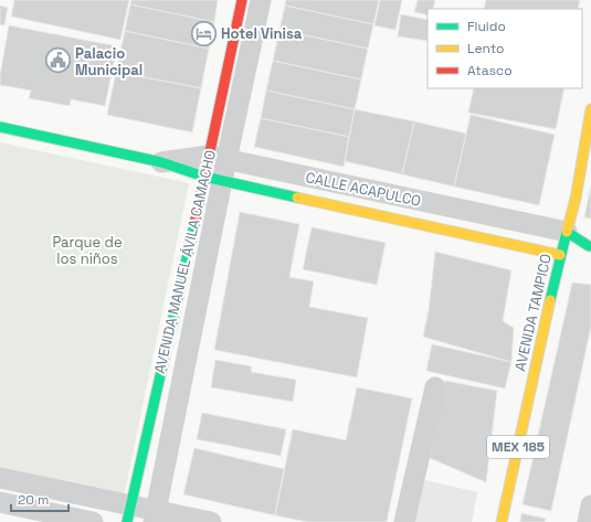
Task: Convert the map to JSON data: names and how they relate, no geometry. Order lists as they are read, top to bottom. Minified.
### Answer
{"streets":{"street":["CALLE ACAPULCO","AVENIDA MANUEL ÁVILA CAMACHO","AVENIDA TAMPICO","MEX 185"]},"crossings":[["CALLE ACAPULCO","AVENIDA MANUEL ÁVILA CAMACHO"],["CALLE ACAPULCO","AVENIDA TAMPICO"]],"parks":["Parque de los niños"],"places":{"hotel":["Hotel Vinisa"],"public building":["Palacio Municipal"]},"legend":["Fluido","Lento","Atasco"],"scale_bar":"20 m"}
